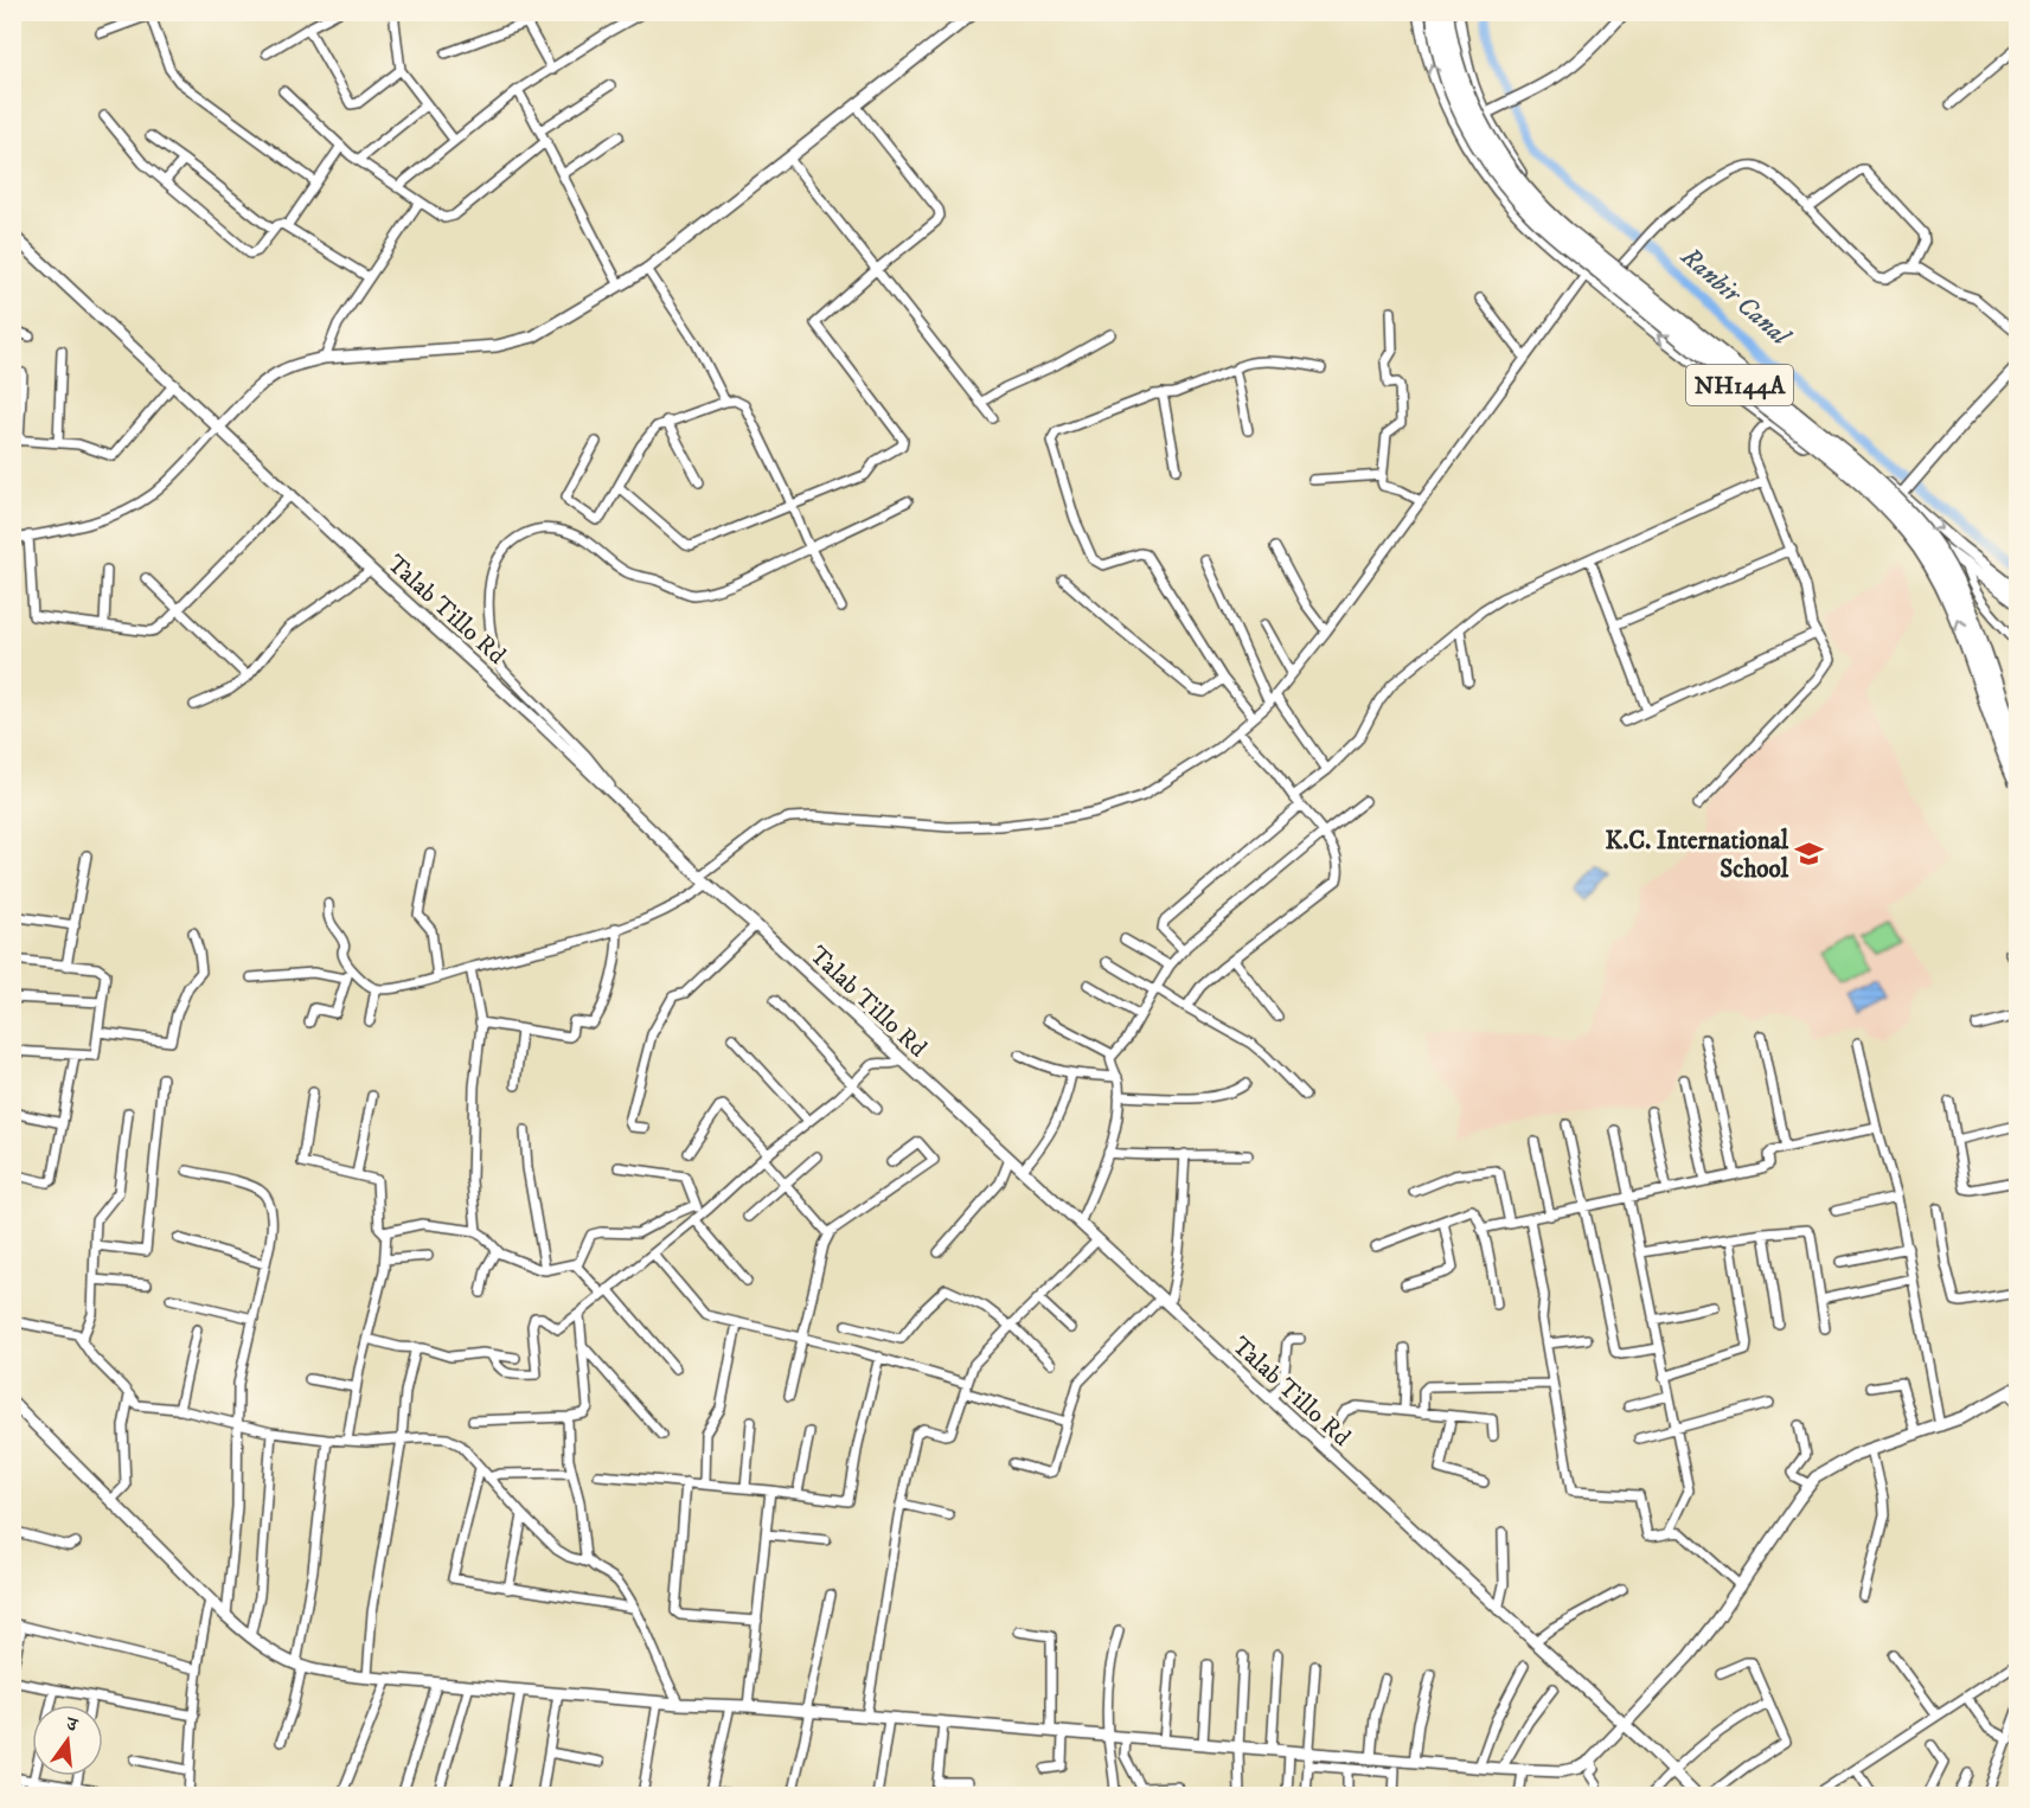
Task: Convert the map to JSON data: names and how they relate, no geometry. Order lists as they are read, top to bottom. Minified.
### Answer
{"streets":{"highway":["NH144A"],"street":["Talab Tillo Rd"]},"water":["Ranbir Canal"],"places":{"school or university":["K.C. International School"]},"north":"top"}
